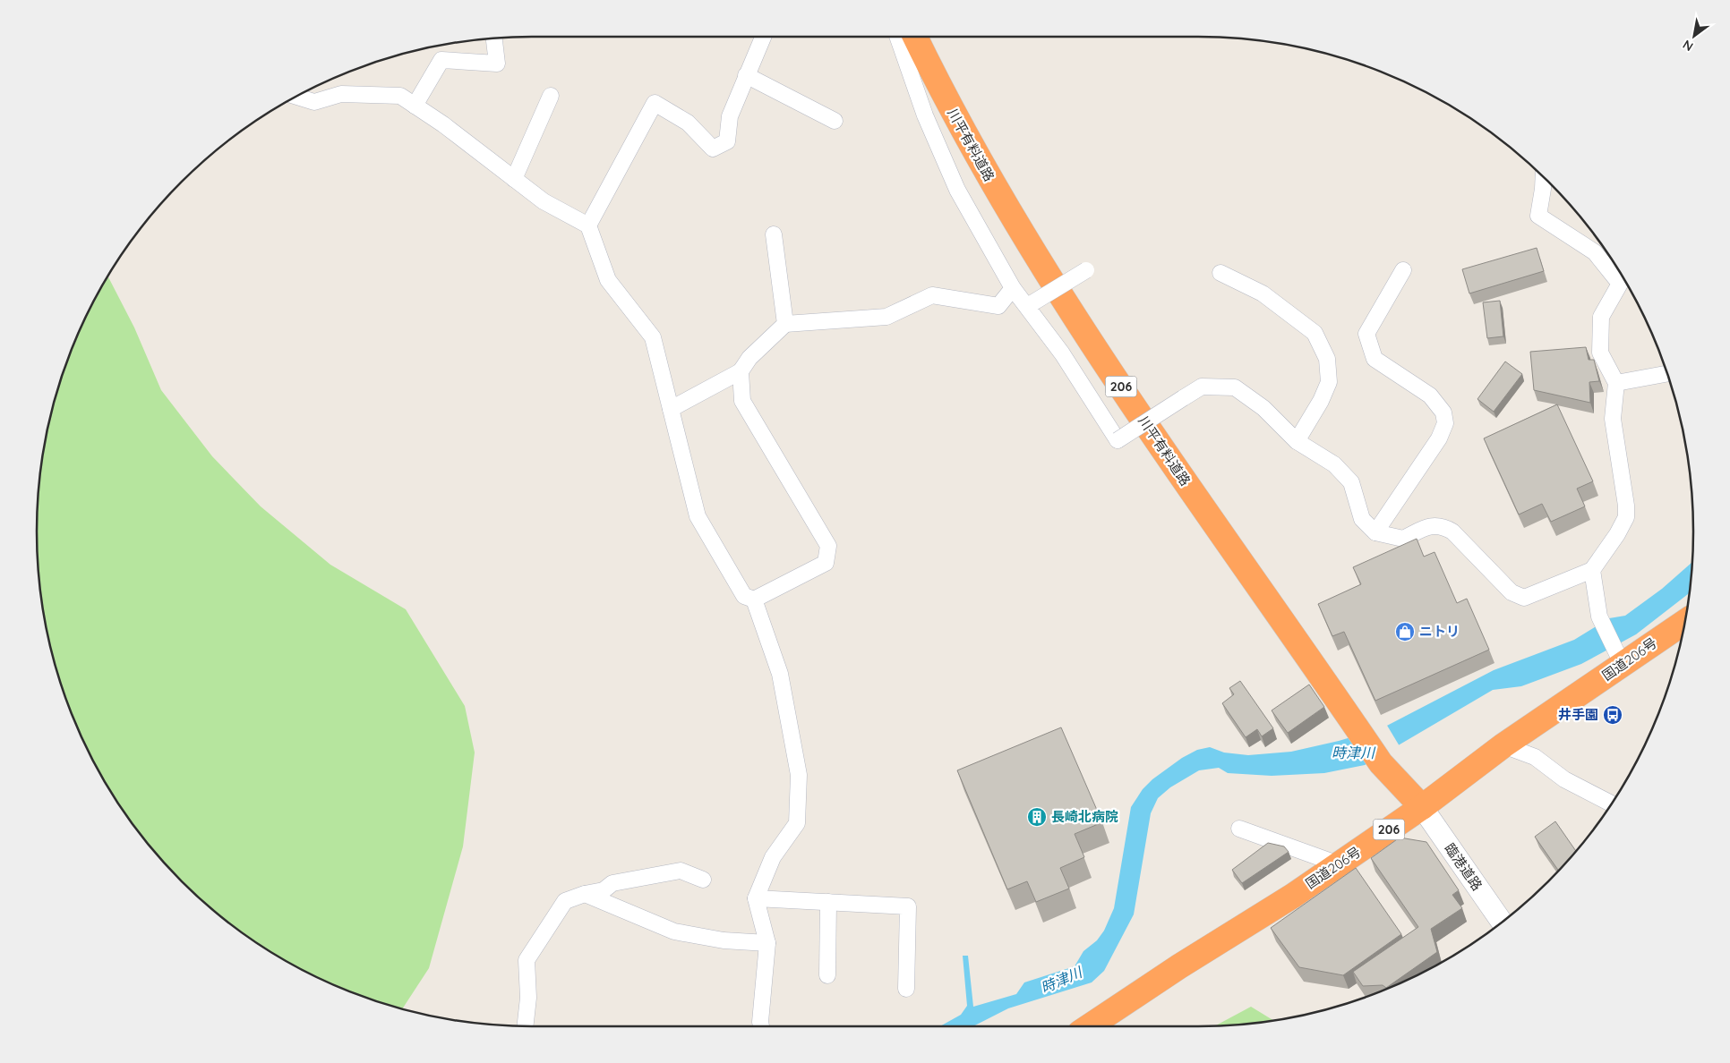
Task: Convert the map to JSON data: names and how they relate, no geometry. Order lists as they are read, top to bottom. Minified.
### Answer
{"streets":{"highway":["川平有料道路","206","国道206号"],"street":["臨港道路"]},"crossings":[["川平有料道路","国道206号"],["川平有料道路","臨港道路"],["国道206号","臨港道路"]],"water":["時津川"],"places":{"shop":["ニトリ"],"bus stop":["井手園"],"building":["長崎北病院"]},"north":"bottom left"}
